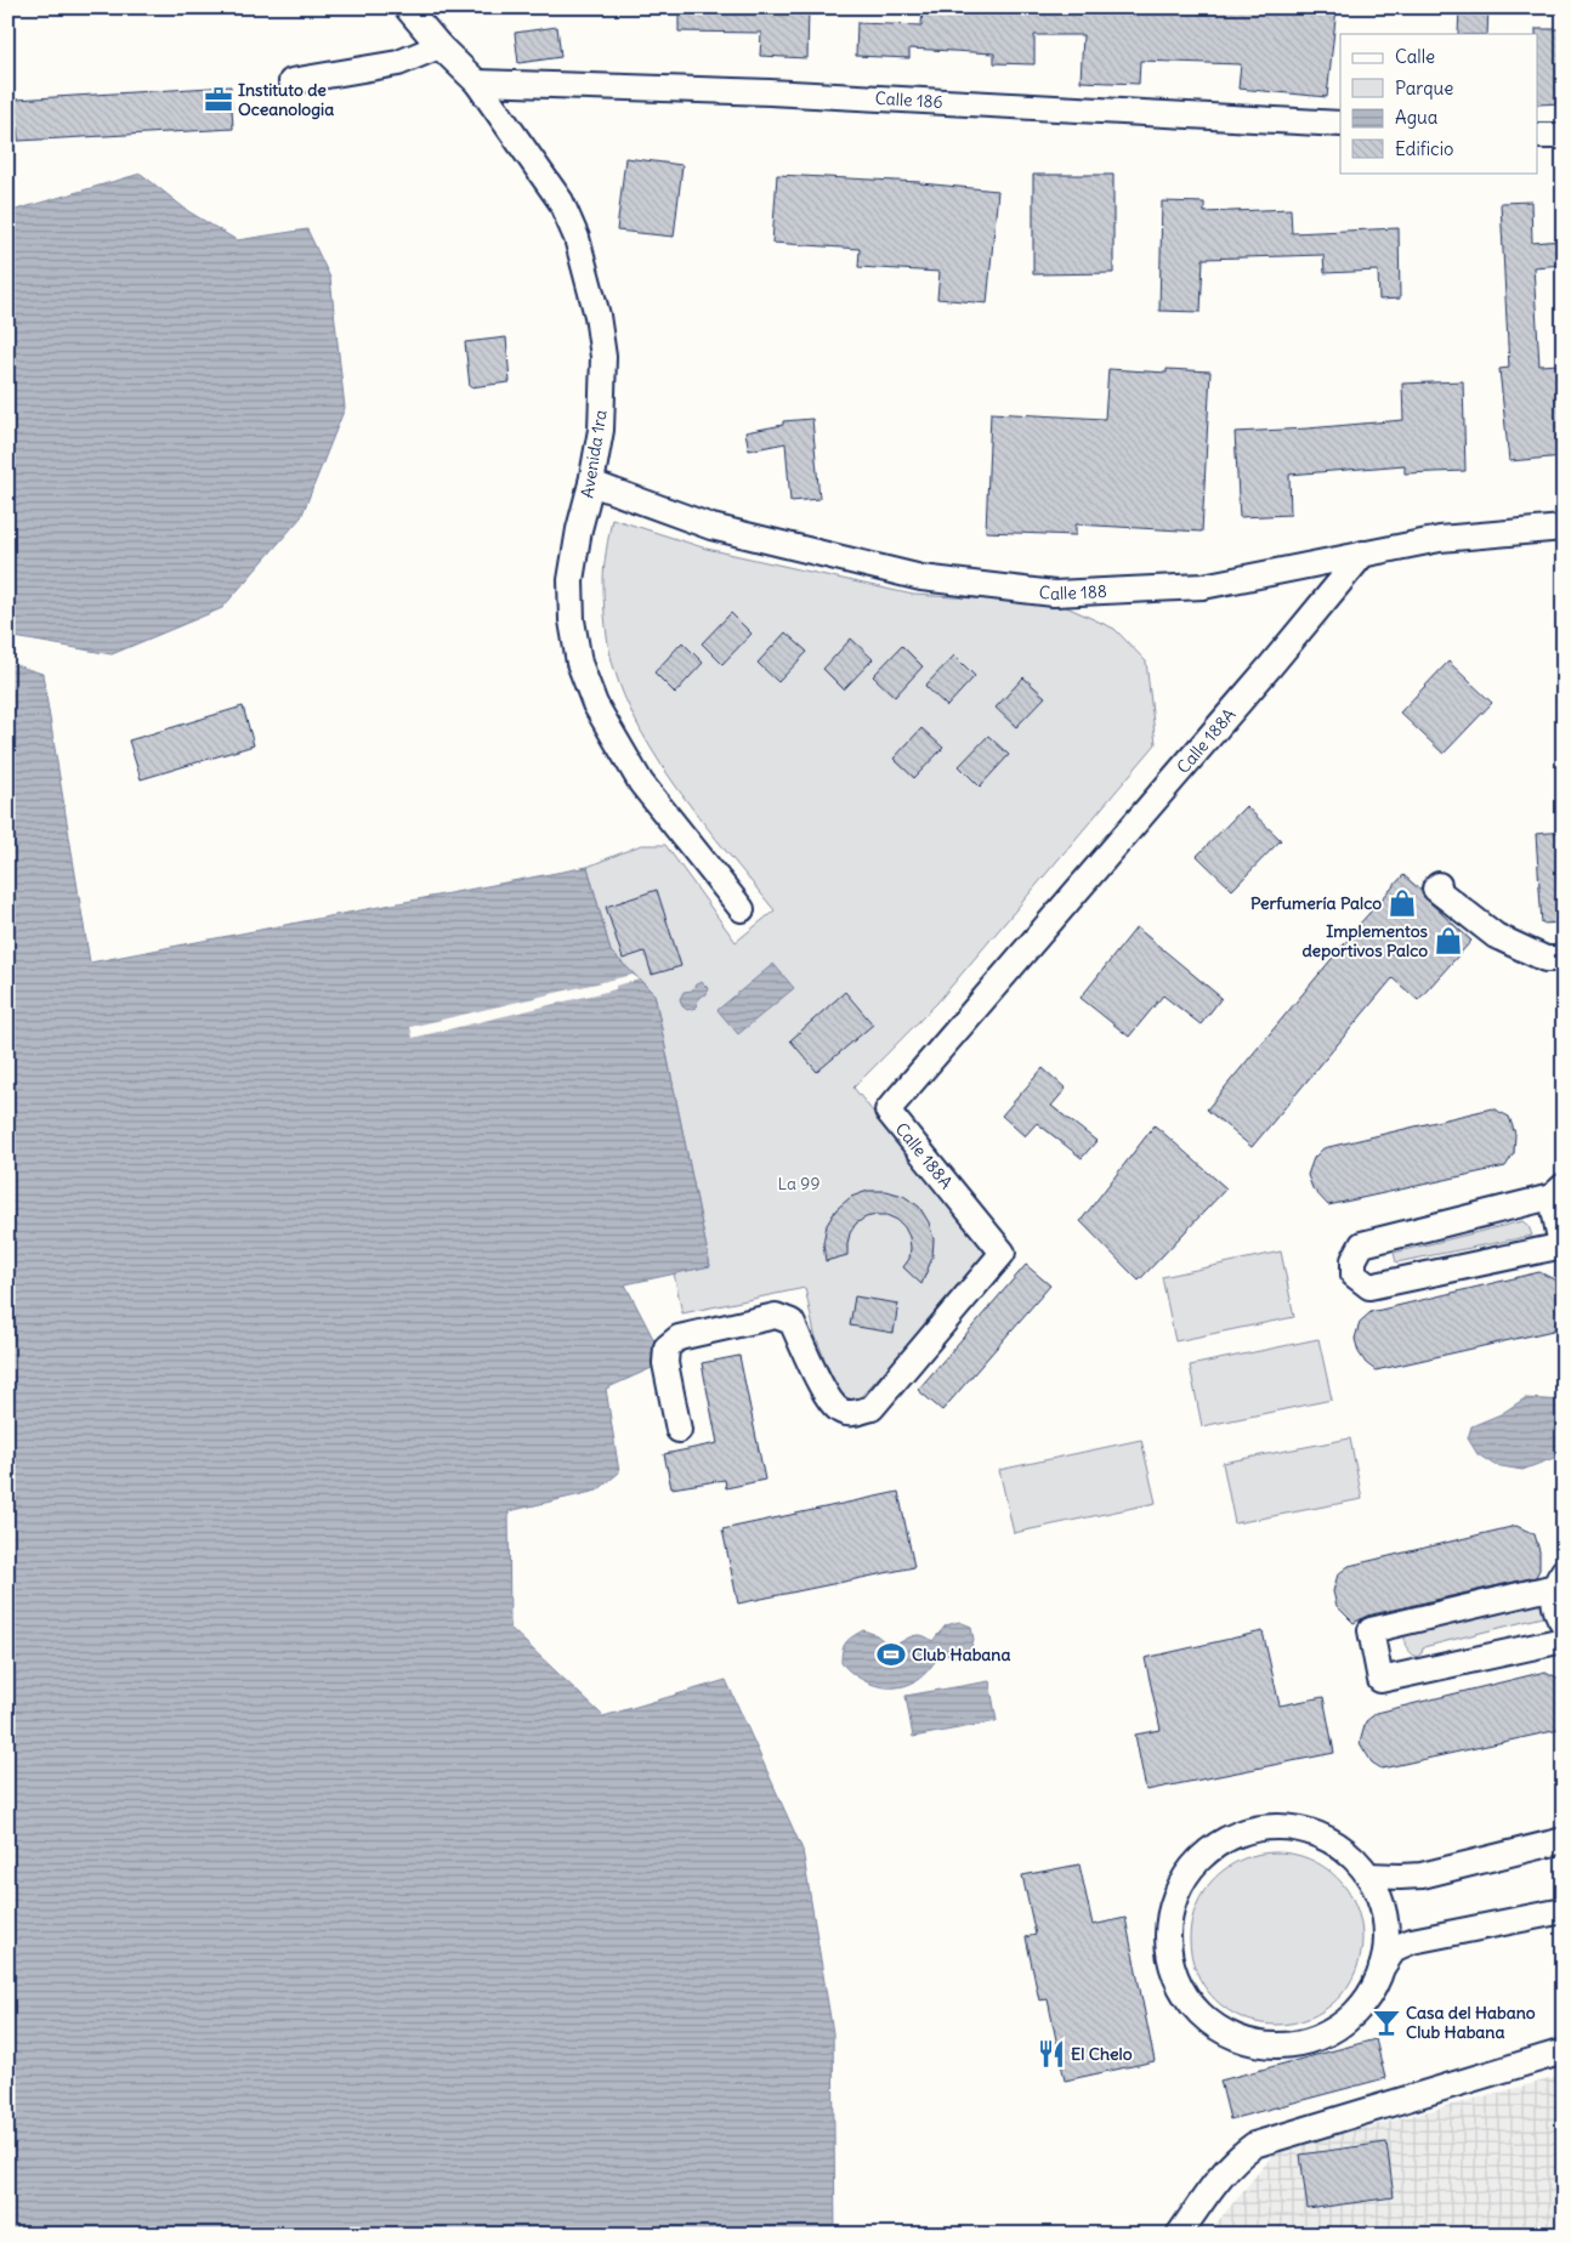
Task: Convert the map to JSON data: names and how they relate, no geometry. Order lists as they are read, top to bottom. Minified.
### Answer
{"streets":{"street":["Calle 186","Avenida 1ra","Calle 188","Calle 188A"]},"crossings":[["Calle 186","Avenida 1ra"],["Avenida 1ra","Calle 188"],["Calle 188","Calle 188A"]],"parks":["La 99"],"places":{"office":["Instituto de Oceanologia"],"shop":["Perfumería Palco","Implementos deportivos Palco"],"sports":["Club Habana"],"bar":["Casa del Habano Club Habana"],"restaurant":["El Chelo"]},"legend":["Calle","Parque","Agua","Edificio"]}
